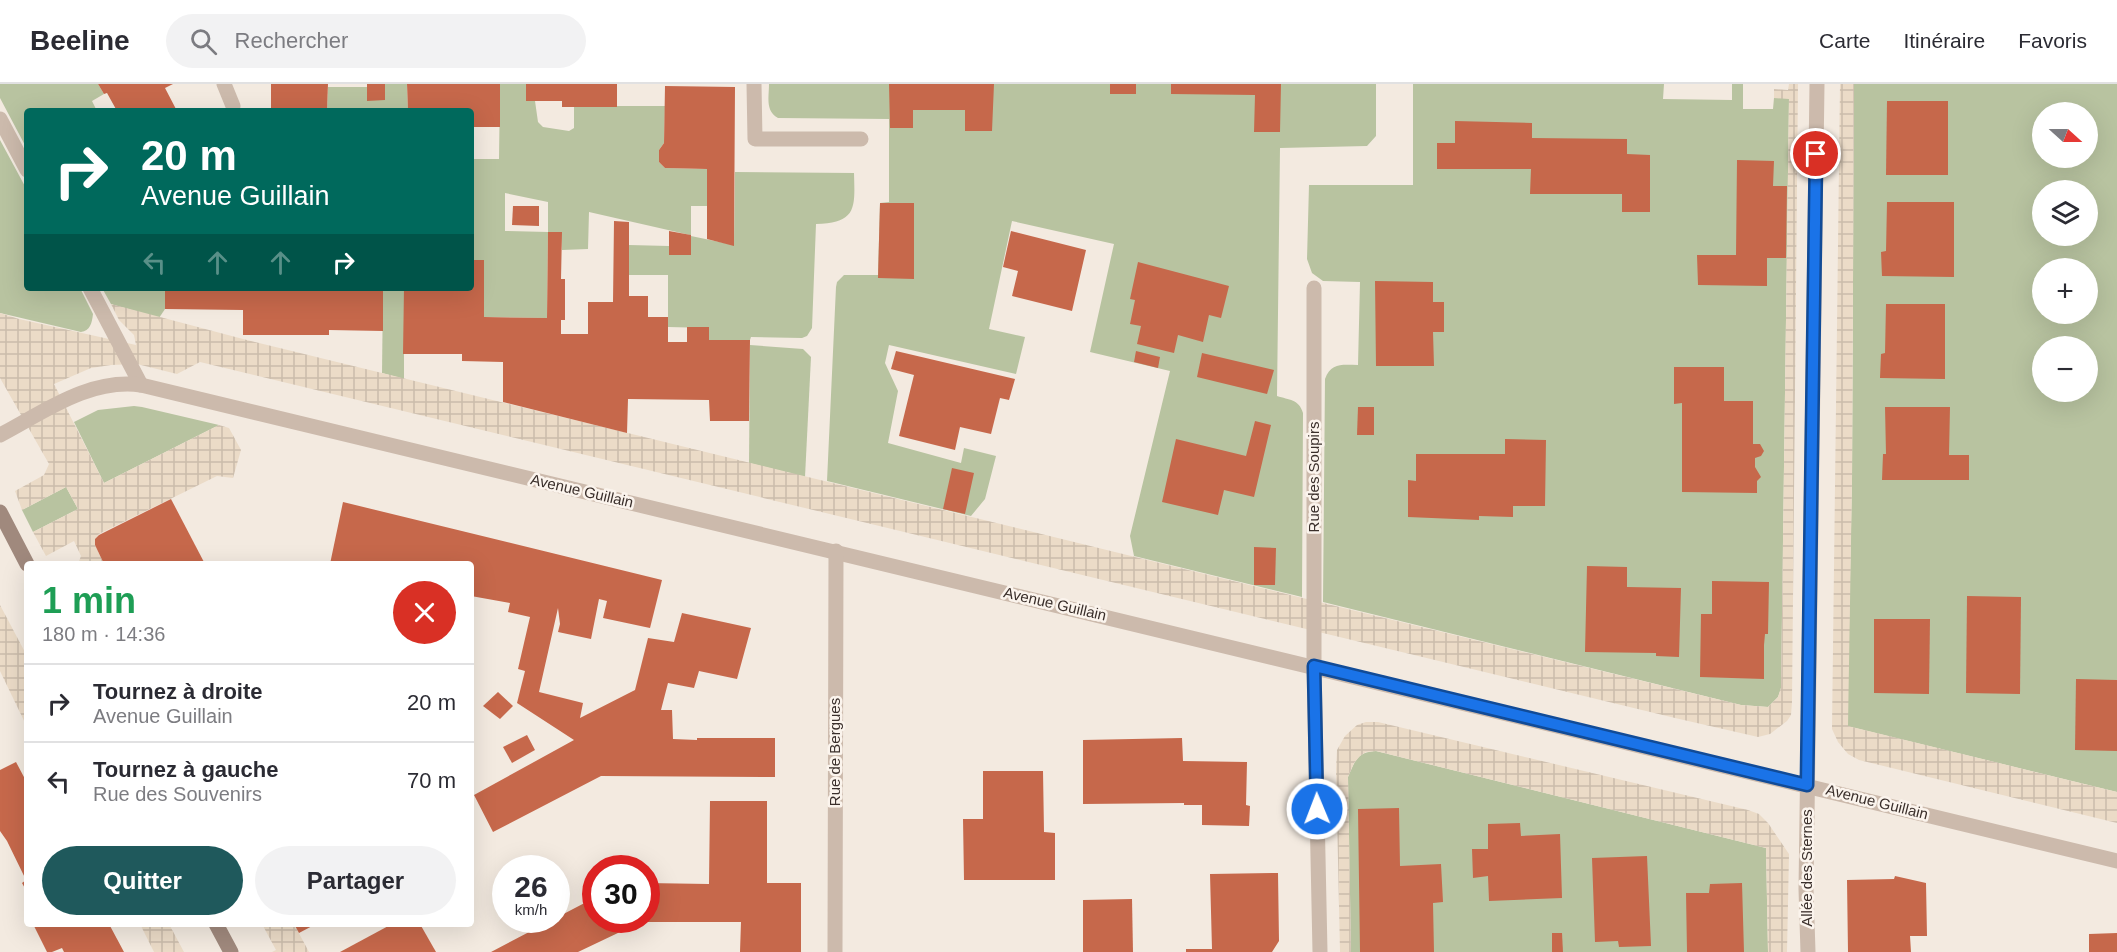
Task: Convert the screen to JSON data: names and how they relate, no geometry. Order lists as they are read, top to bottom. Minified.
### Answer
{"streets":{"street":["Rue des Soupirs","Avenue Guillain","Rue de Bergues","Allée des Sternes"]},"crossings":[["Rue des Soupirs","Avenue Guillain"],["Avenue Guillain","Rue de Bergues"],["Avenue Guillain","Allée des Sternes"]],"north":"right","page":{"header":"Beeline","search":"Rechercher","nav":["Carte","Itinéraire","Favoris"],"map_buttons":["+","−"],"turn":["20 m","Avenue Guillain"],"heading":["1 min","180 m · 14:36"],"list":[{"name":"Tournez à droite","note":"Avenue Guillain","value":"20 m"},{"name":"Tournez à gauche","note":"Rue des Souvenirs","value":"70 m"}],"buttons":["Quitter","Partager"],"speed":"26 km/h","limit":"30"}}
